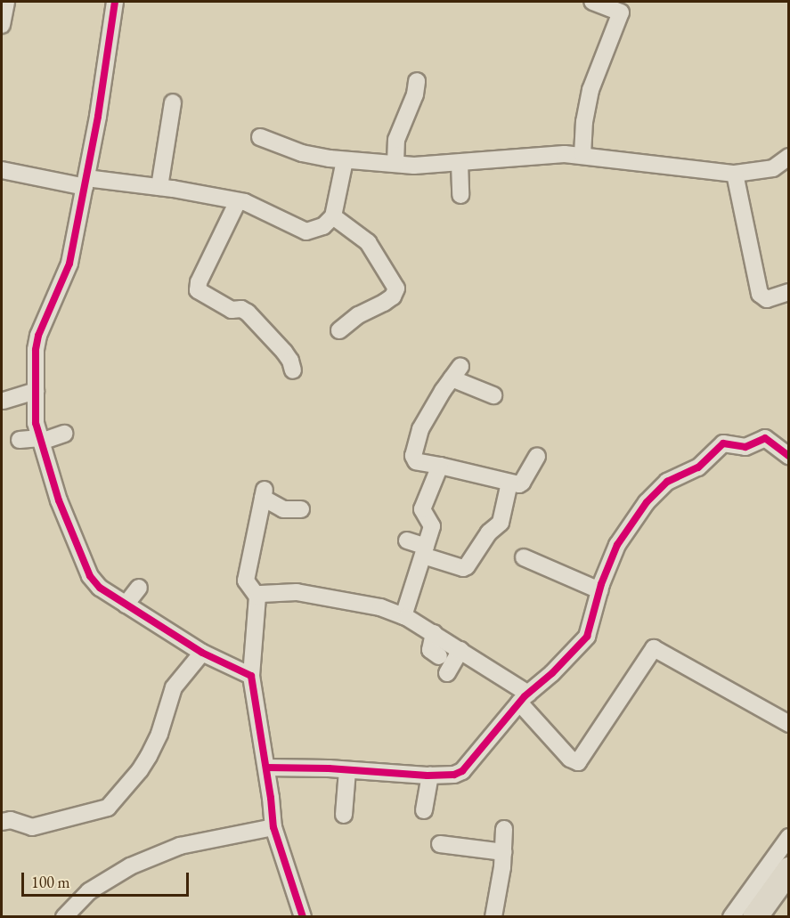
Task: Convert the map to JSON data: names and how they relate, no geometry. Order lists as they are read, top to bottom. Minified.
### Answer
{"scale_bar":"100 m"}
